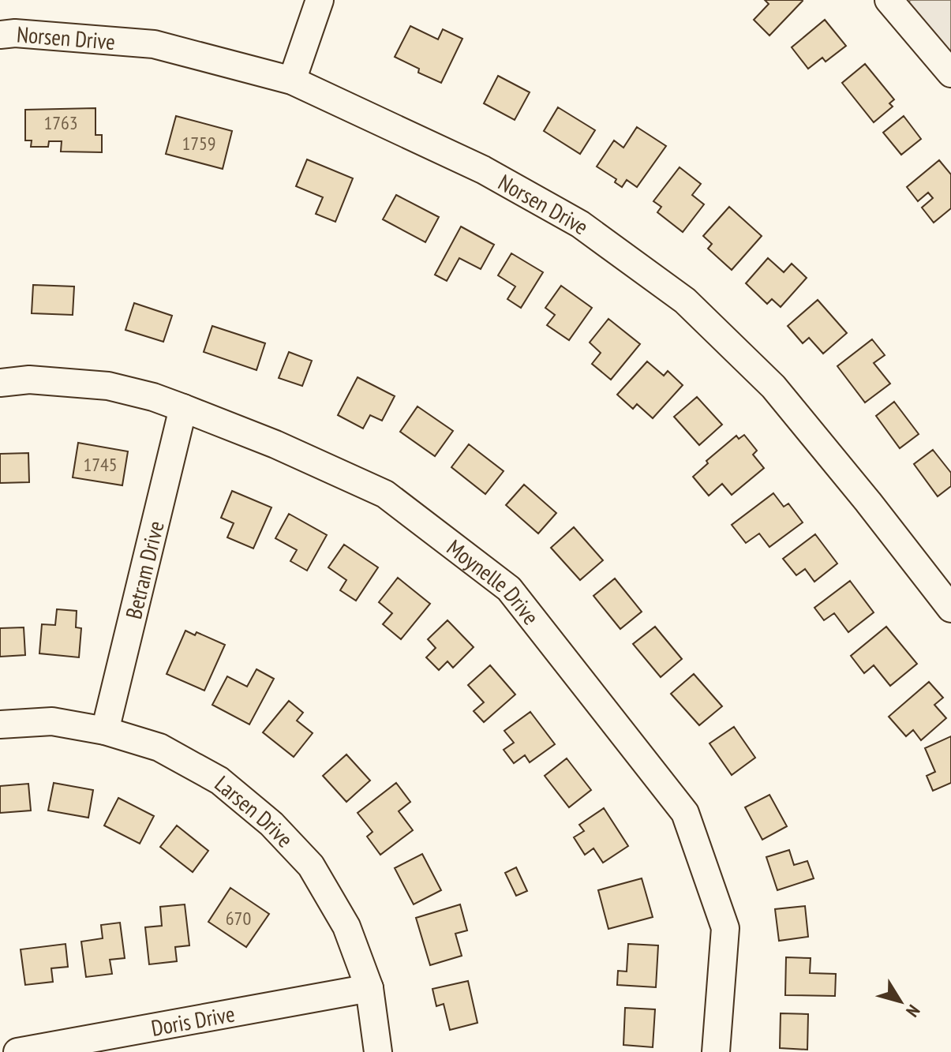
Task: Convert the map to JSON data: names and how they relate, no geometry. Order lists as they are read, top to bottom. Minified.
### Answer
{"streets":{"street":["Norsen Drive","Betram Drive","Moynelle Drive","Larsen Drive","Doris Drive"]},"crossings":[["Betram Drive","Moynelle Drive"],["Betram Drive","Larsen Drive"],["Larsen Drive","Doris Drive"]],"house_numbers":["1763","1759","1745","670"],"north":"bottom right"}
